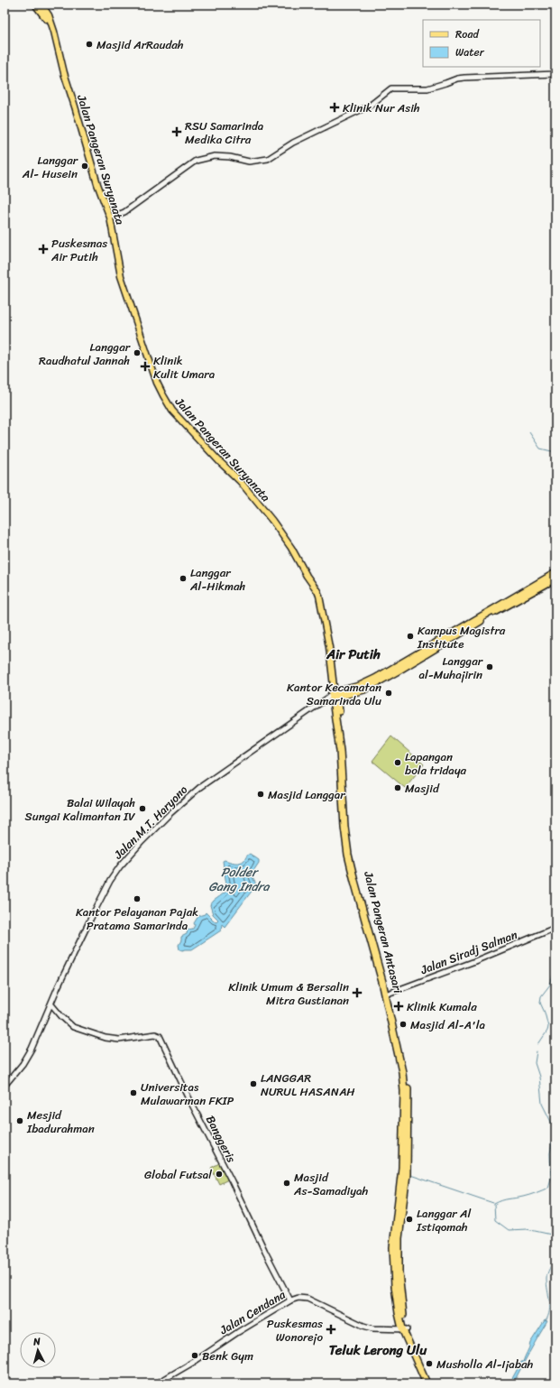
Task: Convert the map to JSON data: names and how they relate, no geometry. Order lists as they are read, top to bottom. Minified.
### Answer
{"streets":{"highway":["Jalan Pangeran Antasari"],"main road":["Jalan Pangeran Suryanata","Jalan M.T. Haryono","Jalan Siradj Salman","Banggeris","Jalan Cendana"]},"crossings":[["Jalan Pangeran Suryanata","Jalan M.T. Haryono"],["Jalan Pangeran Suryanata","Jalan Pangeran Antasari"],["Jalan M.T. Haryono","Jalan Pangeran Antasari"],["Jalan M.T. Haryono","Banggeris"],["Jalan Pangeran Antasari","Jalan Siradj Salman"],["Jalan Pangeran Antasari","Jalan Cendana"],["Banggeris","Jalan Cendana"]],"districts":["Air Putih","Teluk Lerong Ulu"],"water":["Polder Gang Indra"],"places":{"other":["Masjid ArRaudah","Langgar Al- Husein","Langgar Raudhatul Jannah","Langgar Al-Hikmah","Kampus Magistra Institute","Langgar al-Muhajirin","Kantor Kecamatan Samarinda Ulu","Lapangan bola tridaya","Masjid","Masjid Langgar","Balai Wilayah Sungai Kalimantan IV","Kantor Pelayanan Pajak Pratama Samarinda","Masjid Al-A'la","LANGGAR NURUL HASANAH","Universitas Mulawarman FKIP","Mesjid Ibadurahman","Global Futsal","Masjid As-Samadiyah","Langgar Al Istiqomah","Benk Gym","Musholla Al-Ijabah"],"health":["Klinik Nur Asih","RSU Samarinda Medika Citra","Puskesmas Air Putih","Klinik Kulit Umara","Klinik Umum & Bersalin Mitra Gustianan","Klinik Kumala","Puskesmas Wonorejo"]},"legend":["Road","Water"],"north":"top"}
